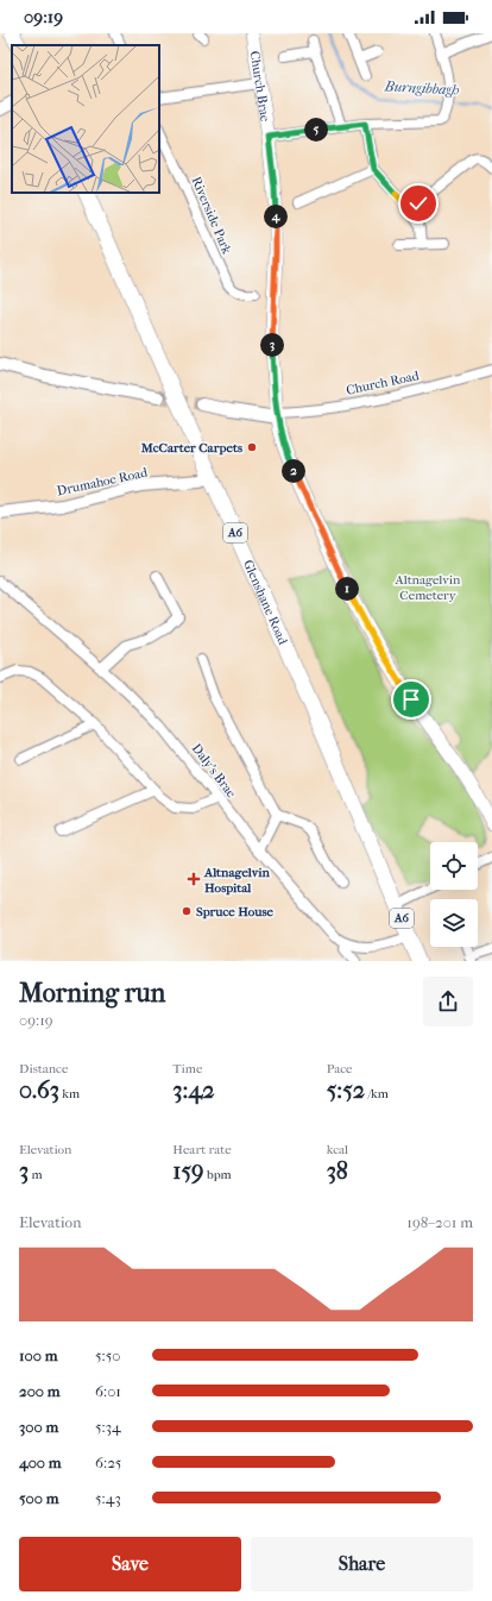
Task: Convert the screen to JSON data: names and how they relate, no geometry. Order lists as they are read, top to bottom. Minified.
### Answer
{"streets":{"highway":["A6","Glenshane Road"],"main road":["Church Brae"],"street":["Riverside Park","Church Road","Drumahoe Road","Daly's Brae"]},"crossings":[["Church Brae","Church Road"],["Drumahoe Road","Glenshane Road"],["Glenshane Road","Daly's Brae"]],"water":["Burngibbagh"],"parks":["Altnagelvin Cemetery"],"places":{"other":["McCarter Carpets","Spruce House"],"health":["Altnagelvin Hospital"]},"page":{"status":"09:19","pins":["5","4","3","2","1"],"heading":["Morning run","09:19"],"stats":[["Distance","0.63 km"],["Time","3:42"],["Pace","5:52 /km"],["Elevation","3 m"],["Heart rate","159 bpm"],["kcal","38"]],"chart":["Elevation","198–201 m"],"list":[{"name":"100 m","note":"5:50"},{"name":"200 m","note":"6:01"},{"name":"300 m","note":"5:34"},{"name":"400 m","note":"6:25"},{"name":"500 m","note":"5:43"}],"buttons":["Save","Share"]}}
